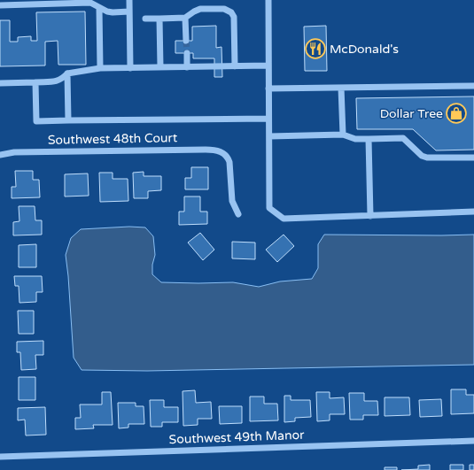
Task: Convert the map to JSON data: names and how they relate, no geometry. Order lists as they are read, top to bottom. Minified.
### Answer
{"streets":{"street":["Southwest 48th Court","Southwest 49th Manor"]},"places":{"restaurant":["McDonald's"],"shop":["Dollar Tree"]}}
